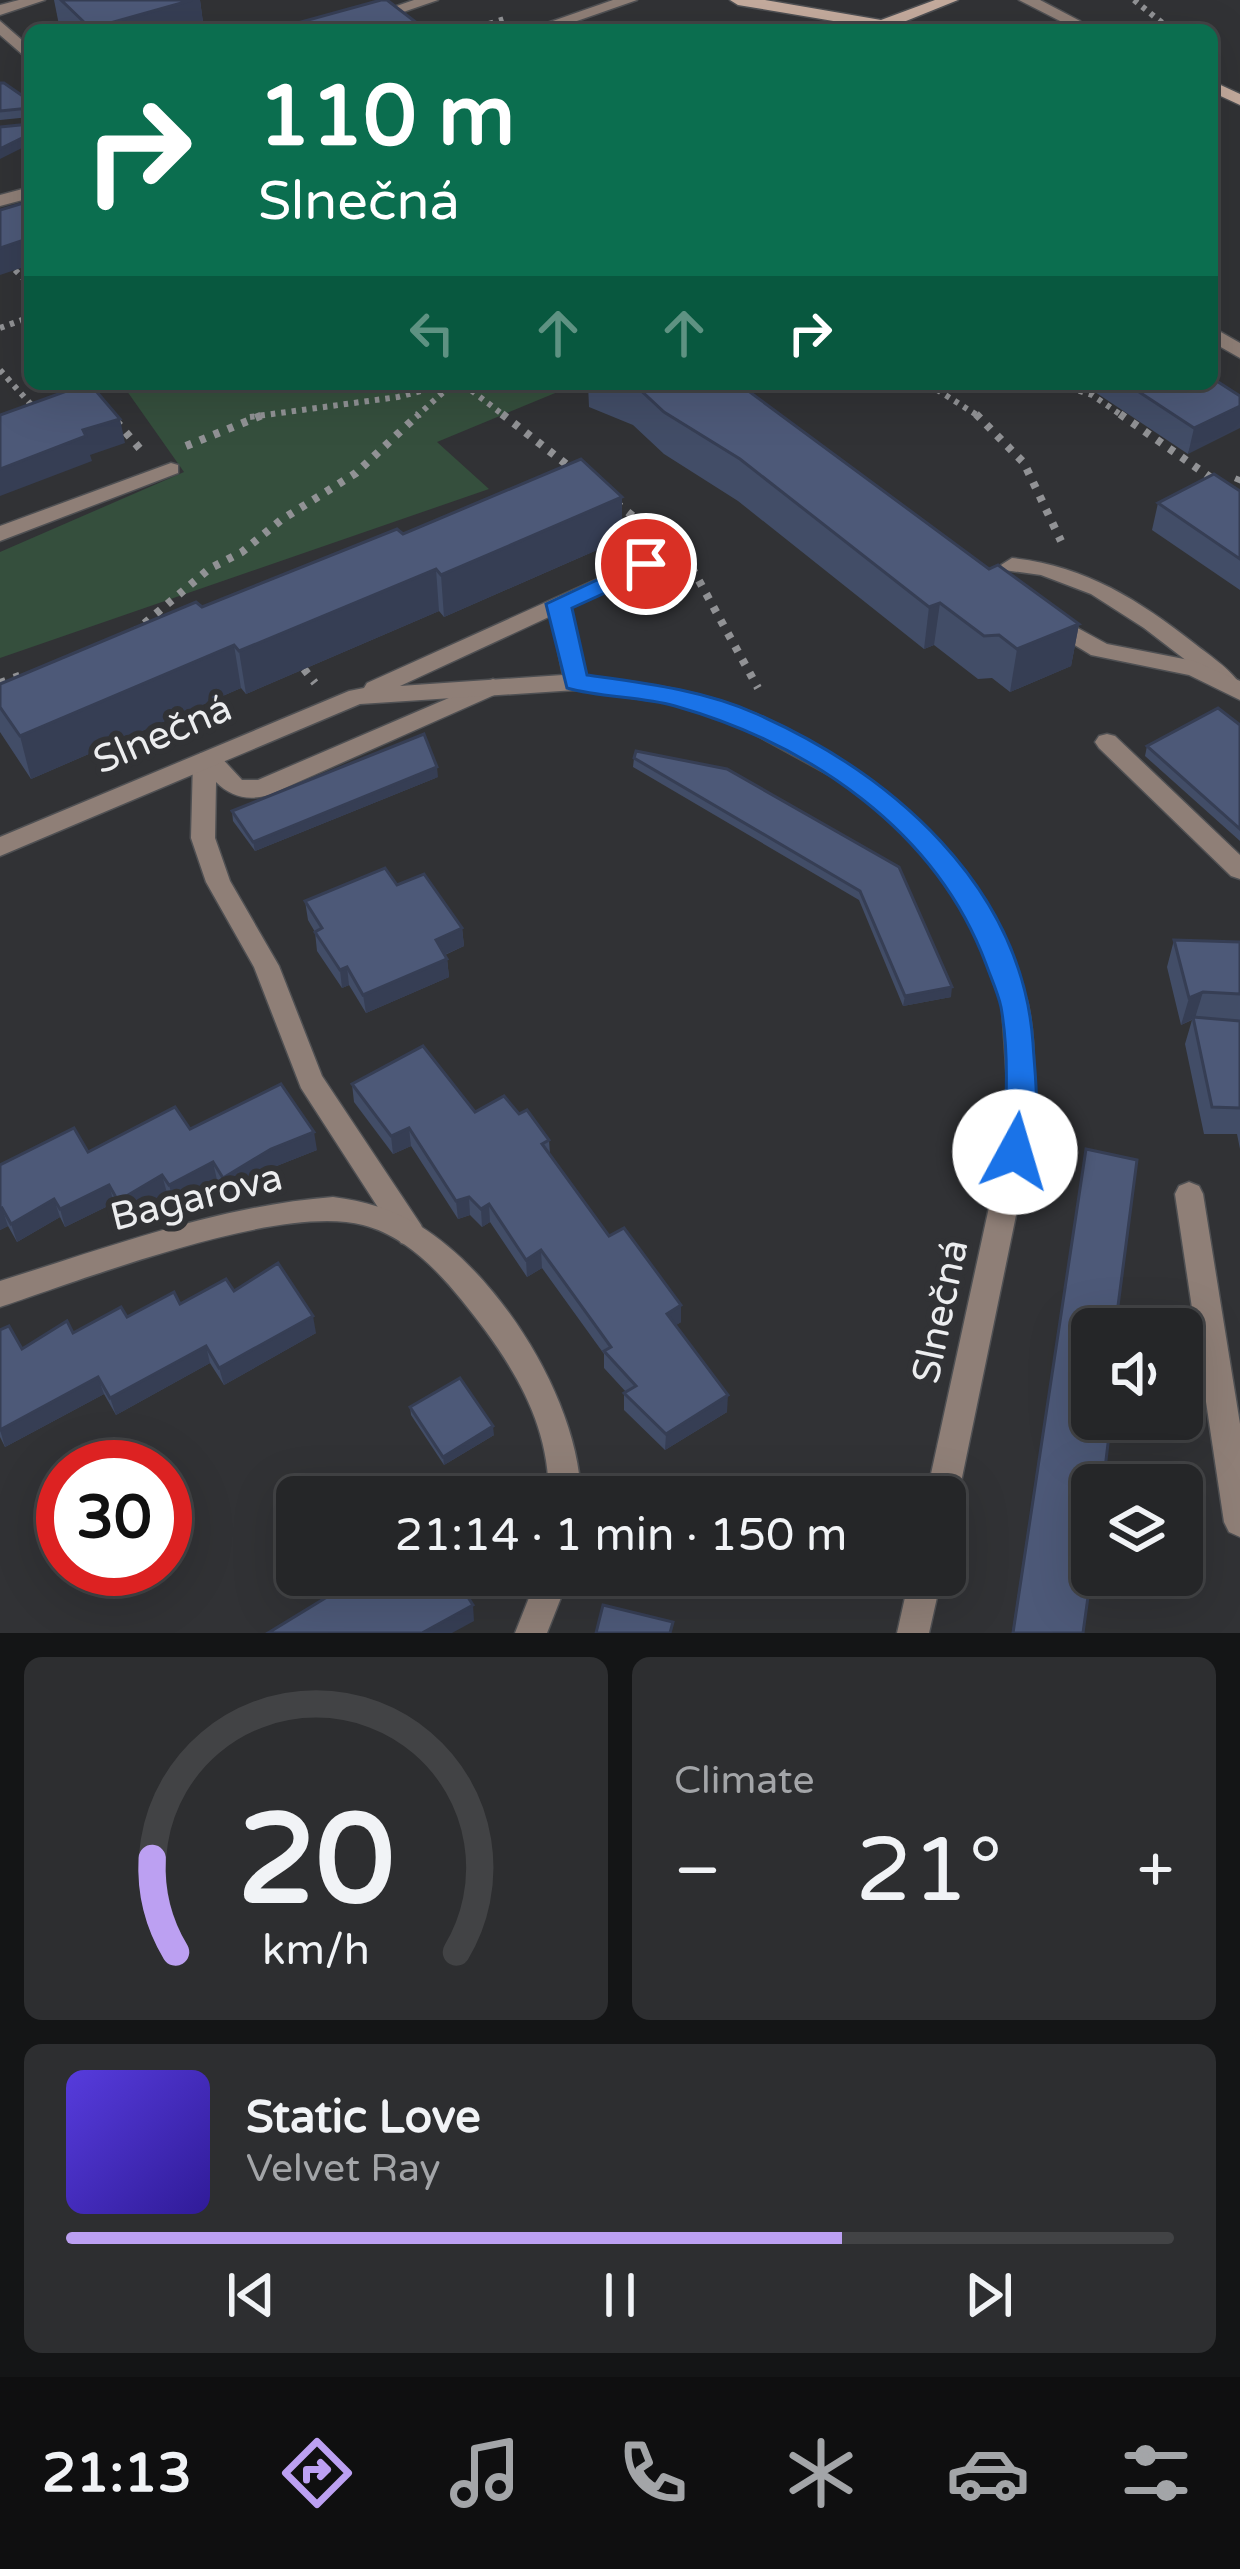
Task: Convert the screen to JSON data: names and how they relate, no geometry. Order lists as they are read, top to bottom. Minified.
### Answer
{"streets":{"street":["Slnečná","Bagarova"]},"crossings":[["Slnečná","Bagarova"]],"page":{"turn":["110 m","Slnečná"],"limit":"30","trip":"21:14 · 1 min · 150 m","tile":"Climate","heat":["−","21°","+"],"song":["Static Love","Velvet Ray"],"tabs":"21:13","gauge":["20","km/h"]}}
